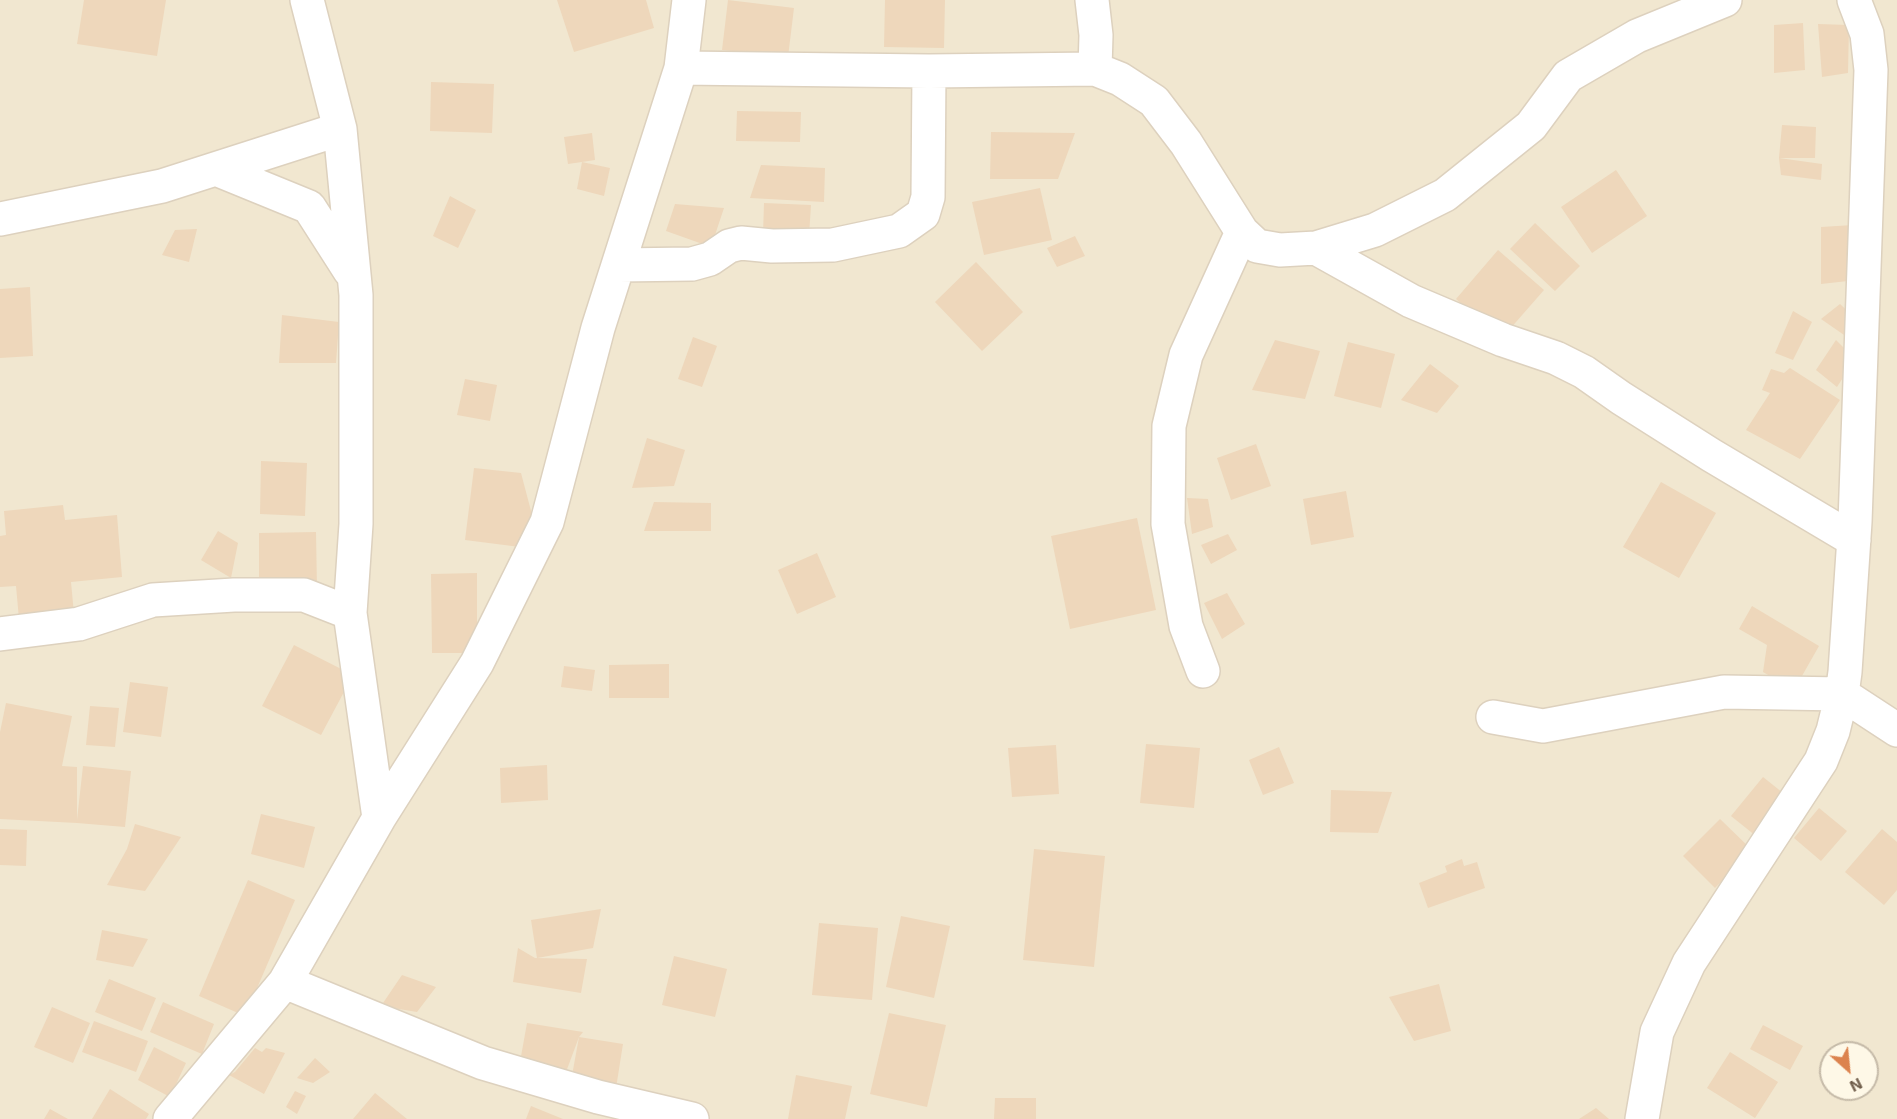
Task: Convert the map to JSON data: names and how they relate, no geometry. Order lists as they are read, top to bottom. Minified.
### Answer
{"north":"bottom right"}
